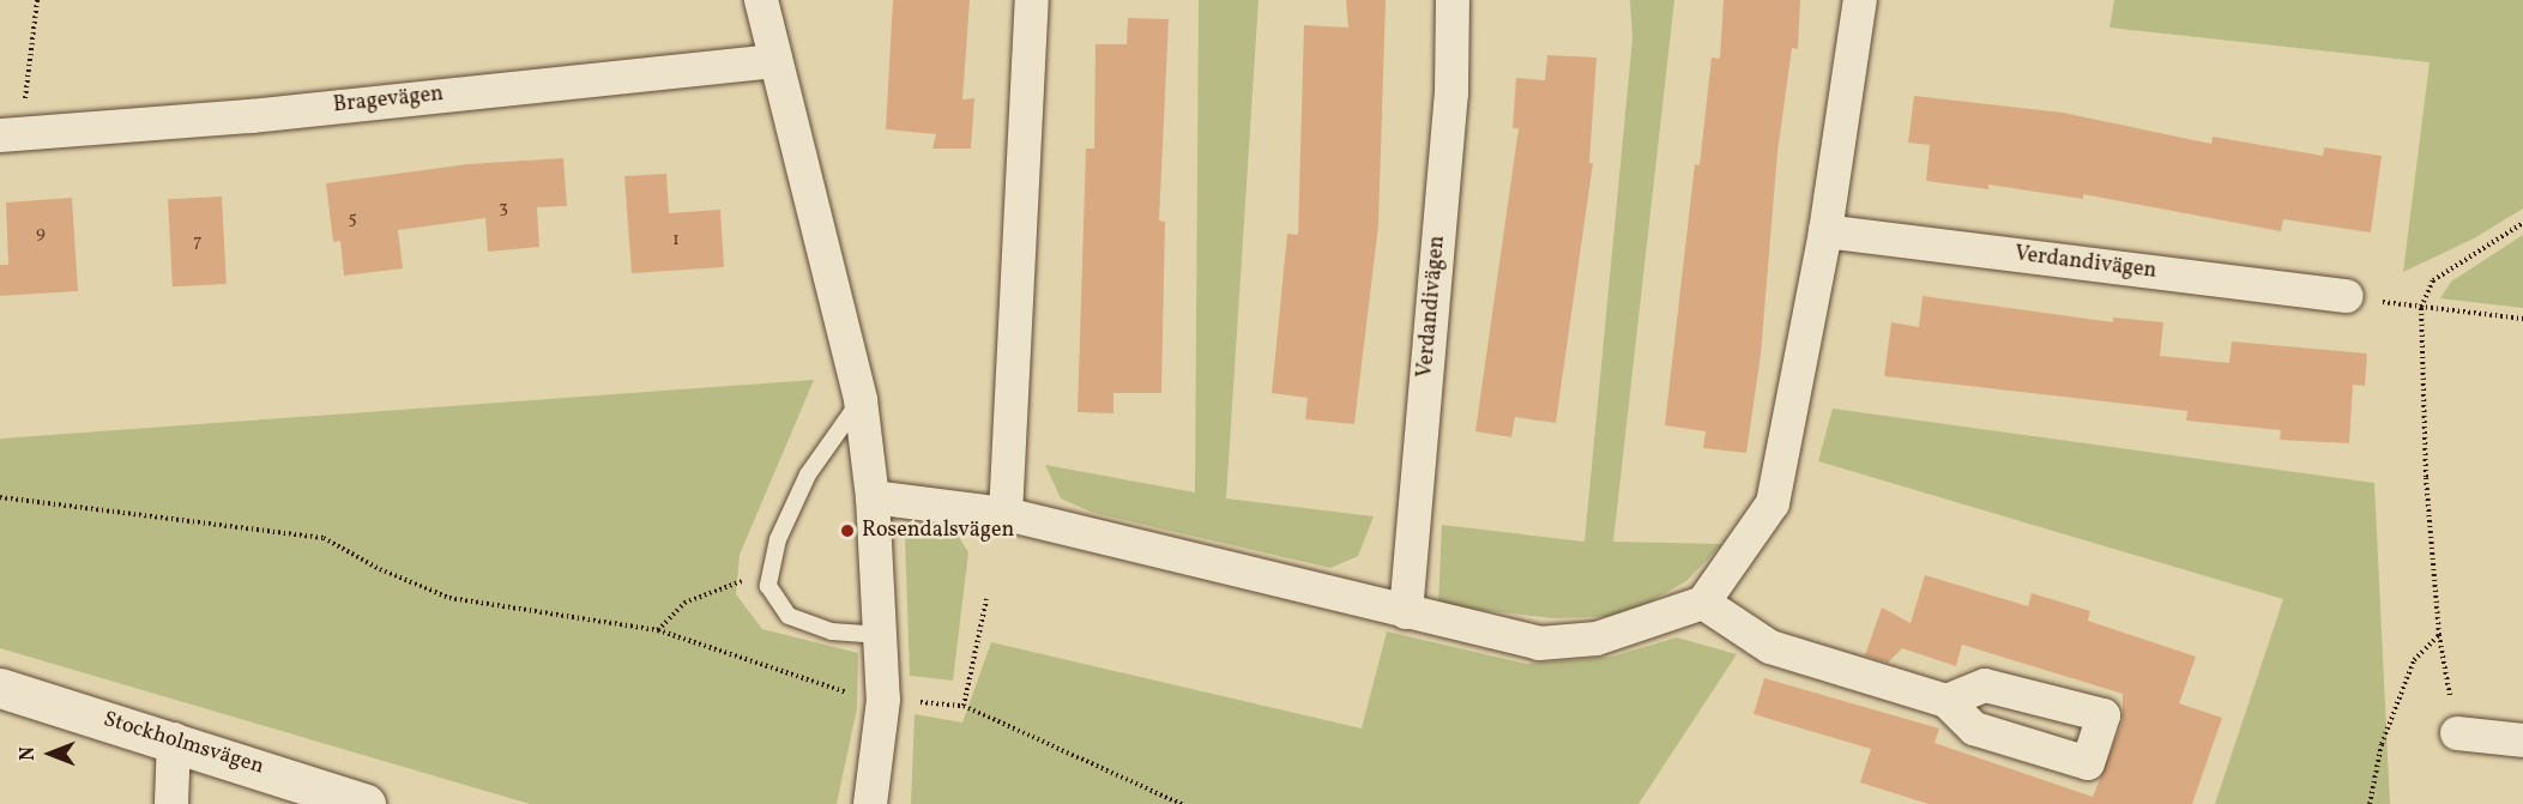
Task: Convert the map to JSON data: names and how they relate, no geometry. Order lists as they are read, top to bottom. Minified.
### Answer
{"streets":{"main road":["Stockholmsvägen"],"street":["Bragevägen","Verdandivägen"]},"places":["Rosendalsvägen"],"house_numbers":["3","5","9","1","7"],"north":"left"}
